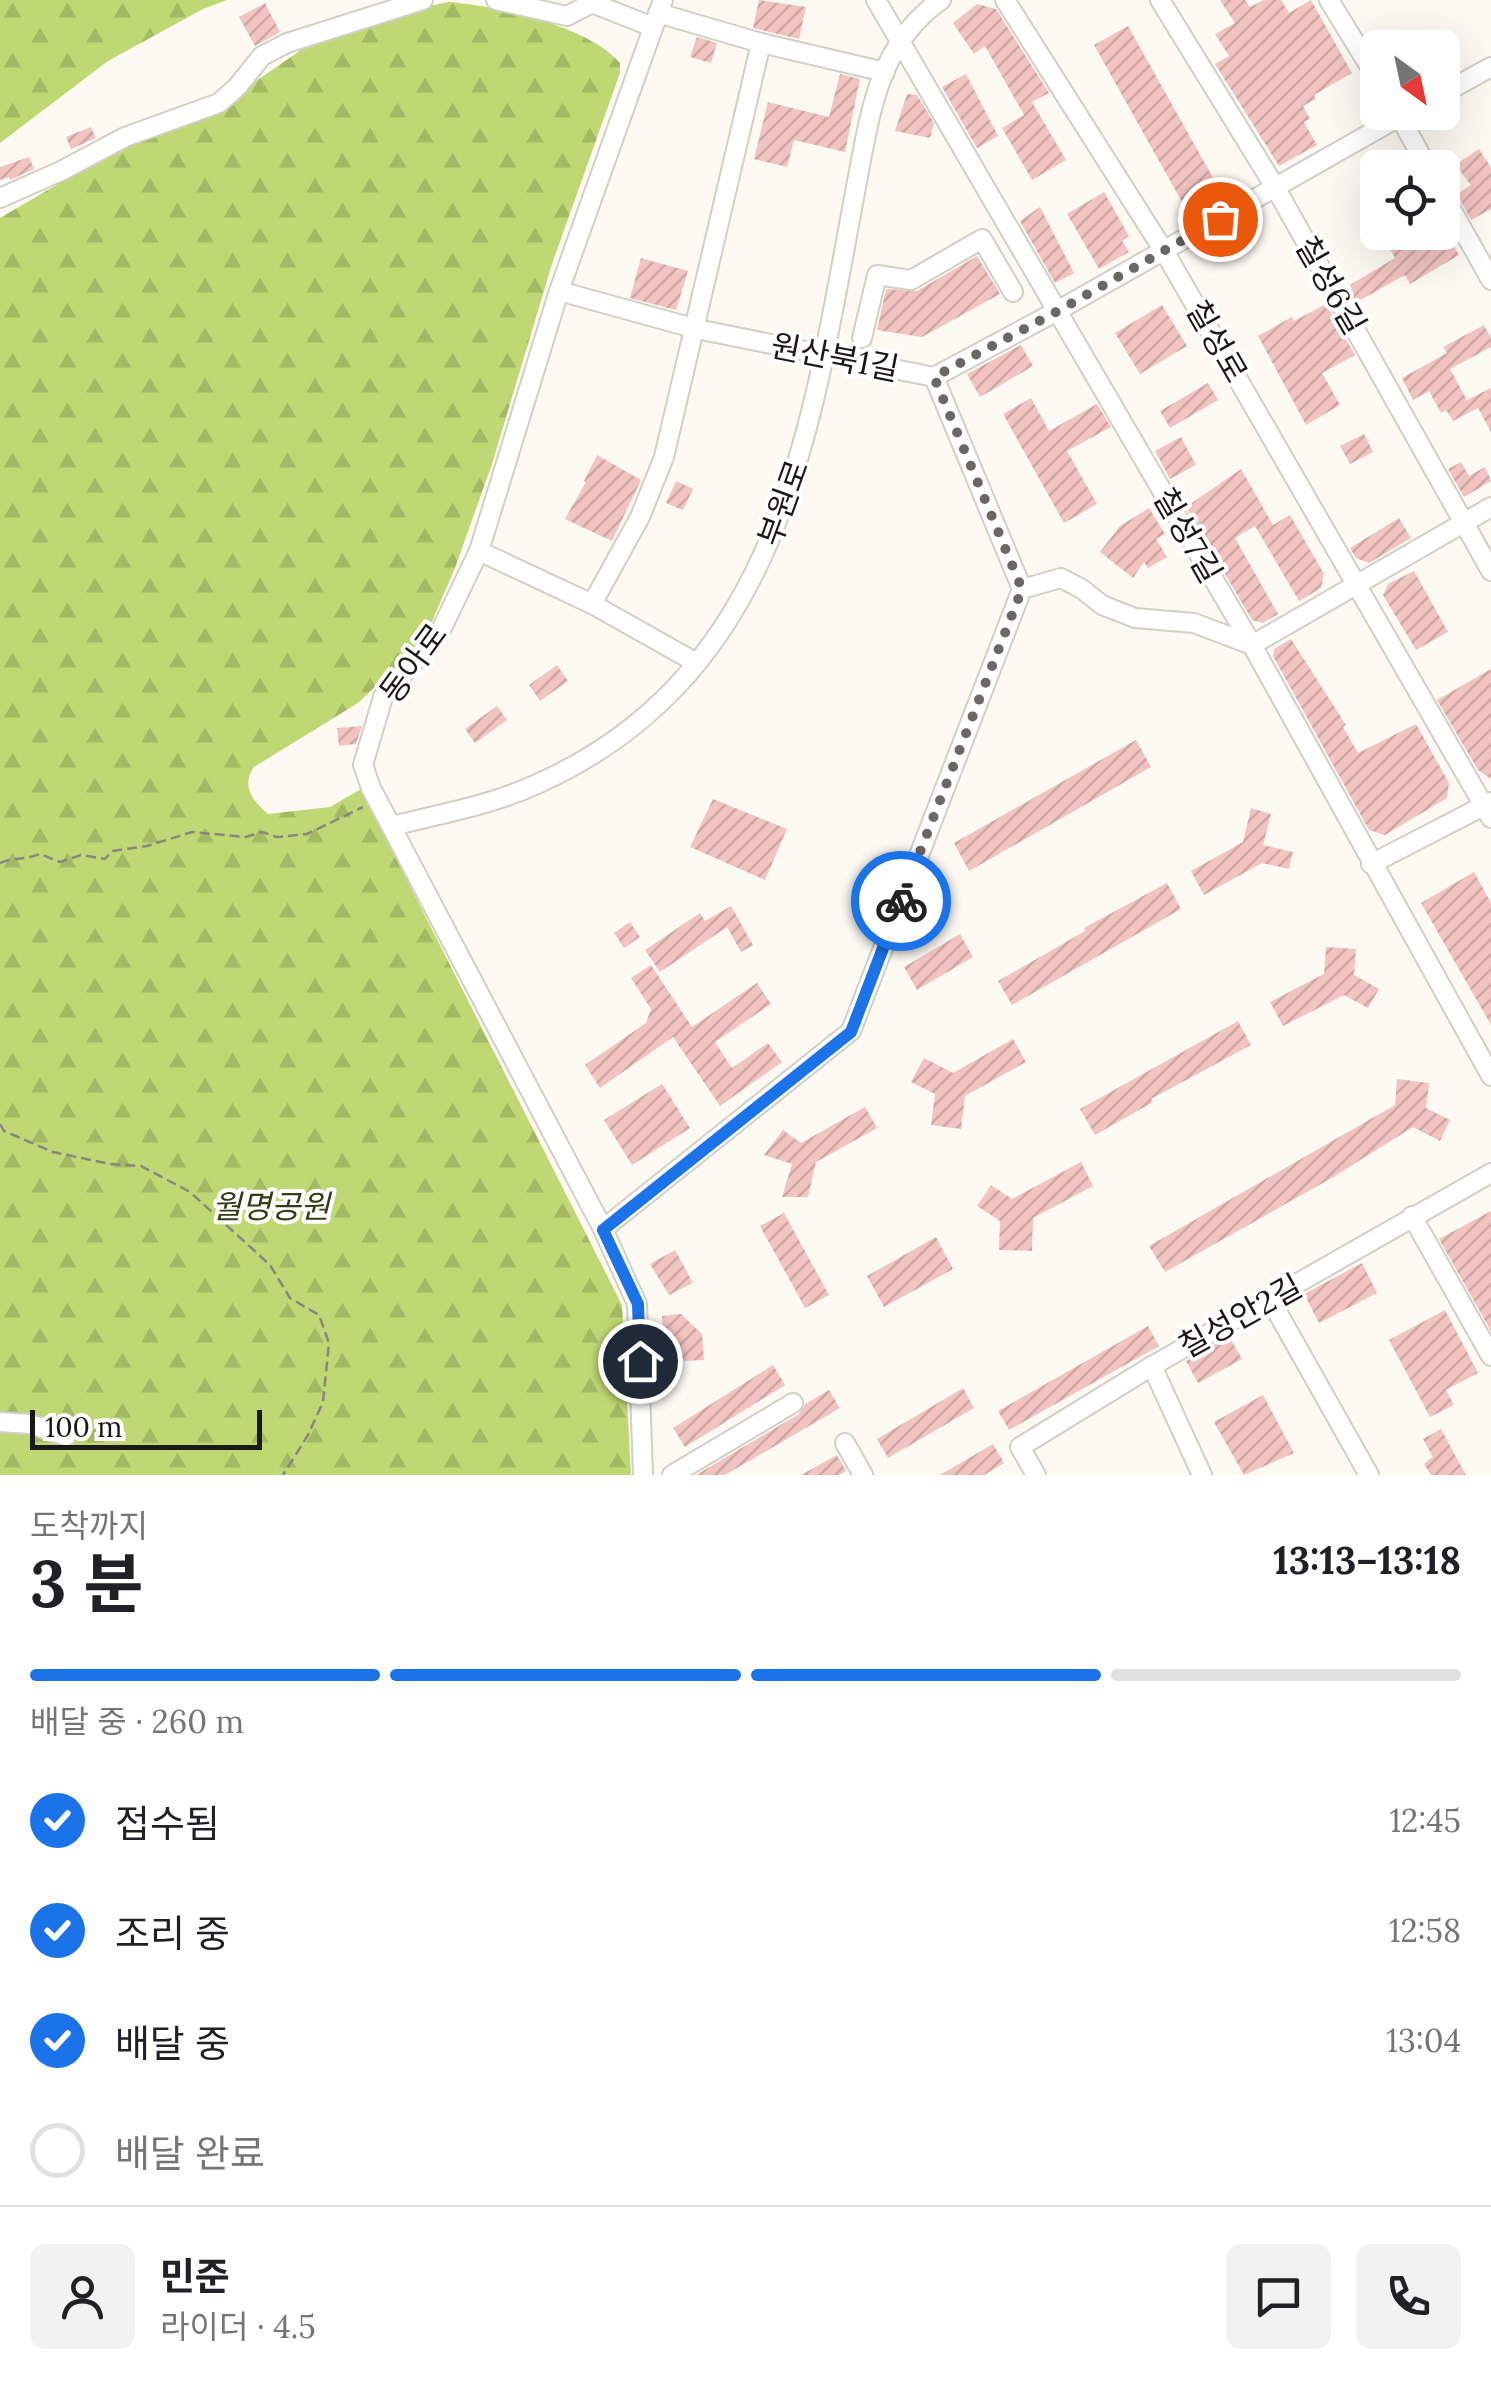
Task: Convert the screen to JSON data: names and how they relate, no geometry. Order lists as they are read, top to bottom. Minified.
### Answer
{"streets":{"street":["칠성6길","칠성로","원산북1길","부원로","칠성7길","동아로","칠성안2길"]},"crossings":[["칠성6길","원산북1길"],["칠성로","원산북1길"],["원산북1길","부원로"],["원산북1길","칠성7길"],["원산북1길","동아로"],["부원로","칠성7길"],["부원로","동아로"]],"parks":["월명공원"],"scale_bar":"100 m","north":"bottom right","page":{"scale":"100 m","heading":["3 분","도착까지","13:13–13:18"],"panel":["민준","라이더 · 4.5"],"bar":"배달 중 · 260 m","list":[["접수됨","12:45"],["조리 중","12:58"],["배달 중","13:04"],"배달 완료"]}}
